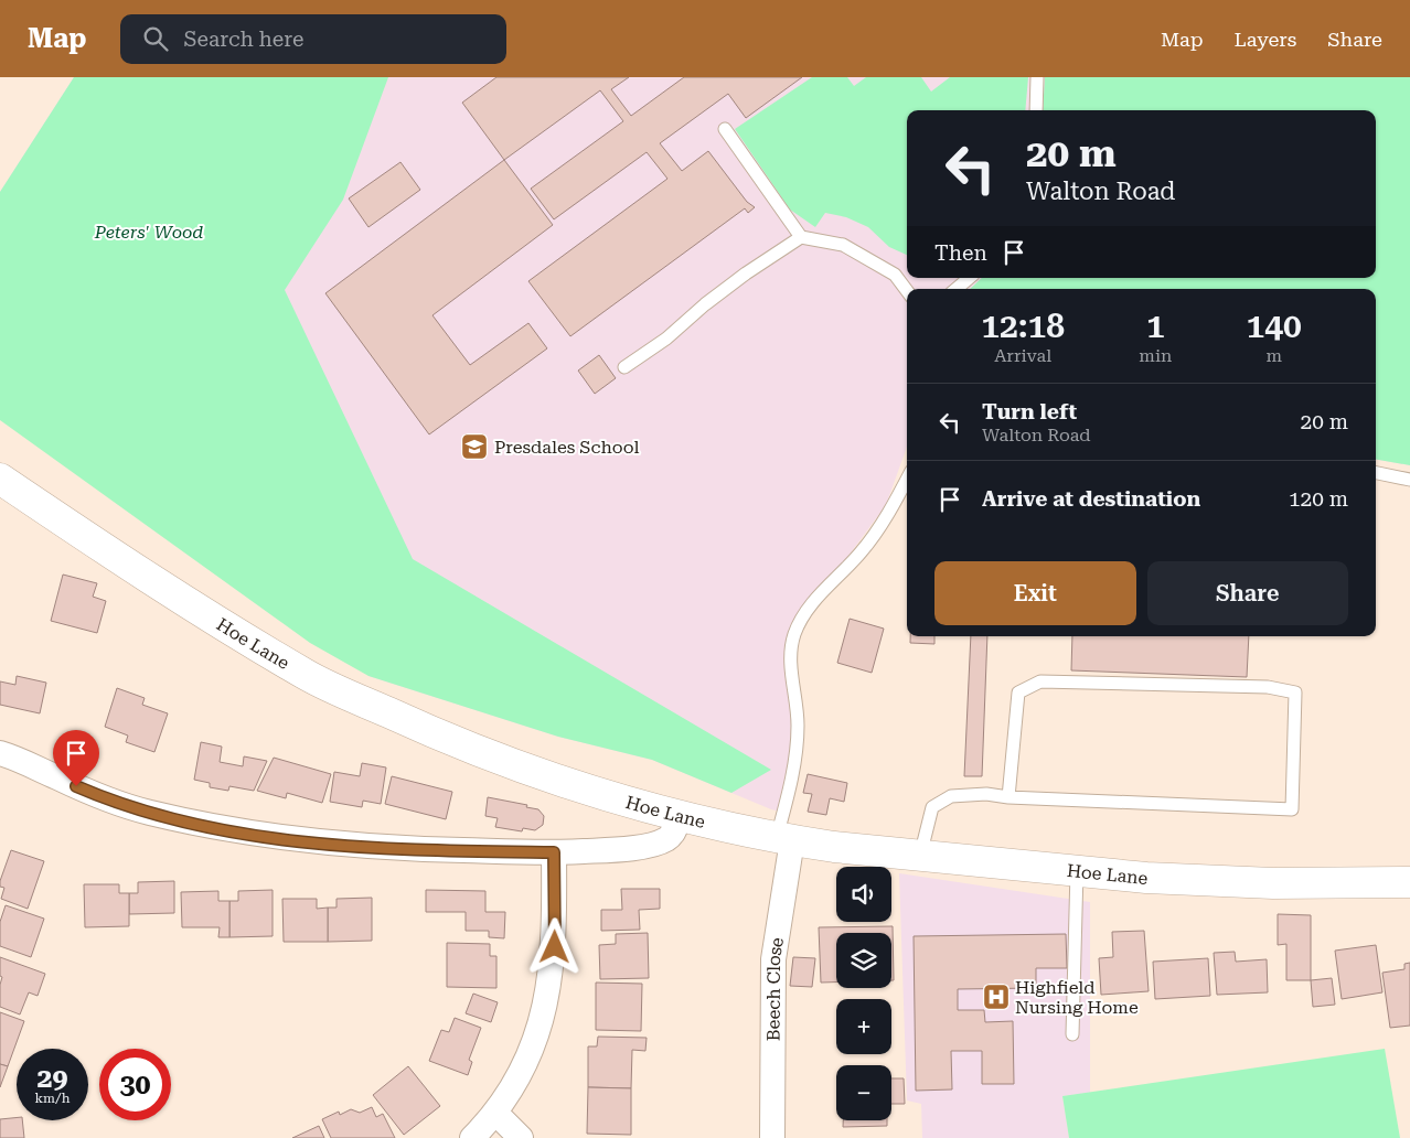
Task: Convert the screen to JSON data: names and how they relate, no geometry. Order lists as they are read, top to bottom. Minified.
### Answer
{"streets":{"street":["Hoe Lane","Beech Close"]},"crossings":[["Hoe Lane","Beech Close"]],"parks":["Peters' Wood"],"places":{"school or university":["Presdales School"],"hospital":["Highfield Nursing Home"]},"page":{"header":"Map","search":"Search here","nav":["Map","Layers","Share"],"turn":["20 m","Walton Road"],"then":"Then","eta":["12:18","Arrival","1","min","140","m"],"list":[{"name":"Turn left","note":"Walton Road","value":"20 m"},{"name":"Arrive at destination","value":"120 m"}],"buttons":["Exit","Share"],"map_buttons":["+","−"],"speed":"29 km/h","limit":"30"}}
